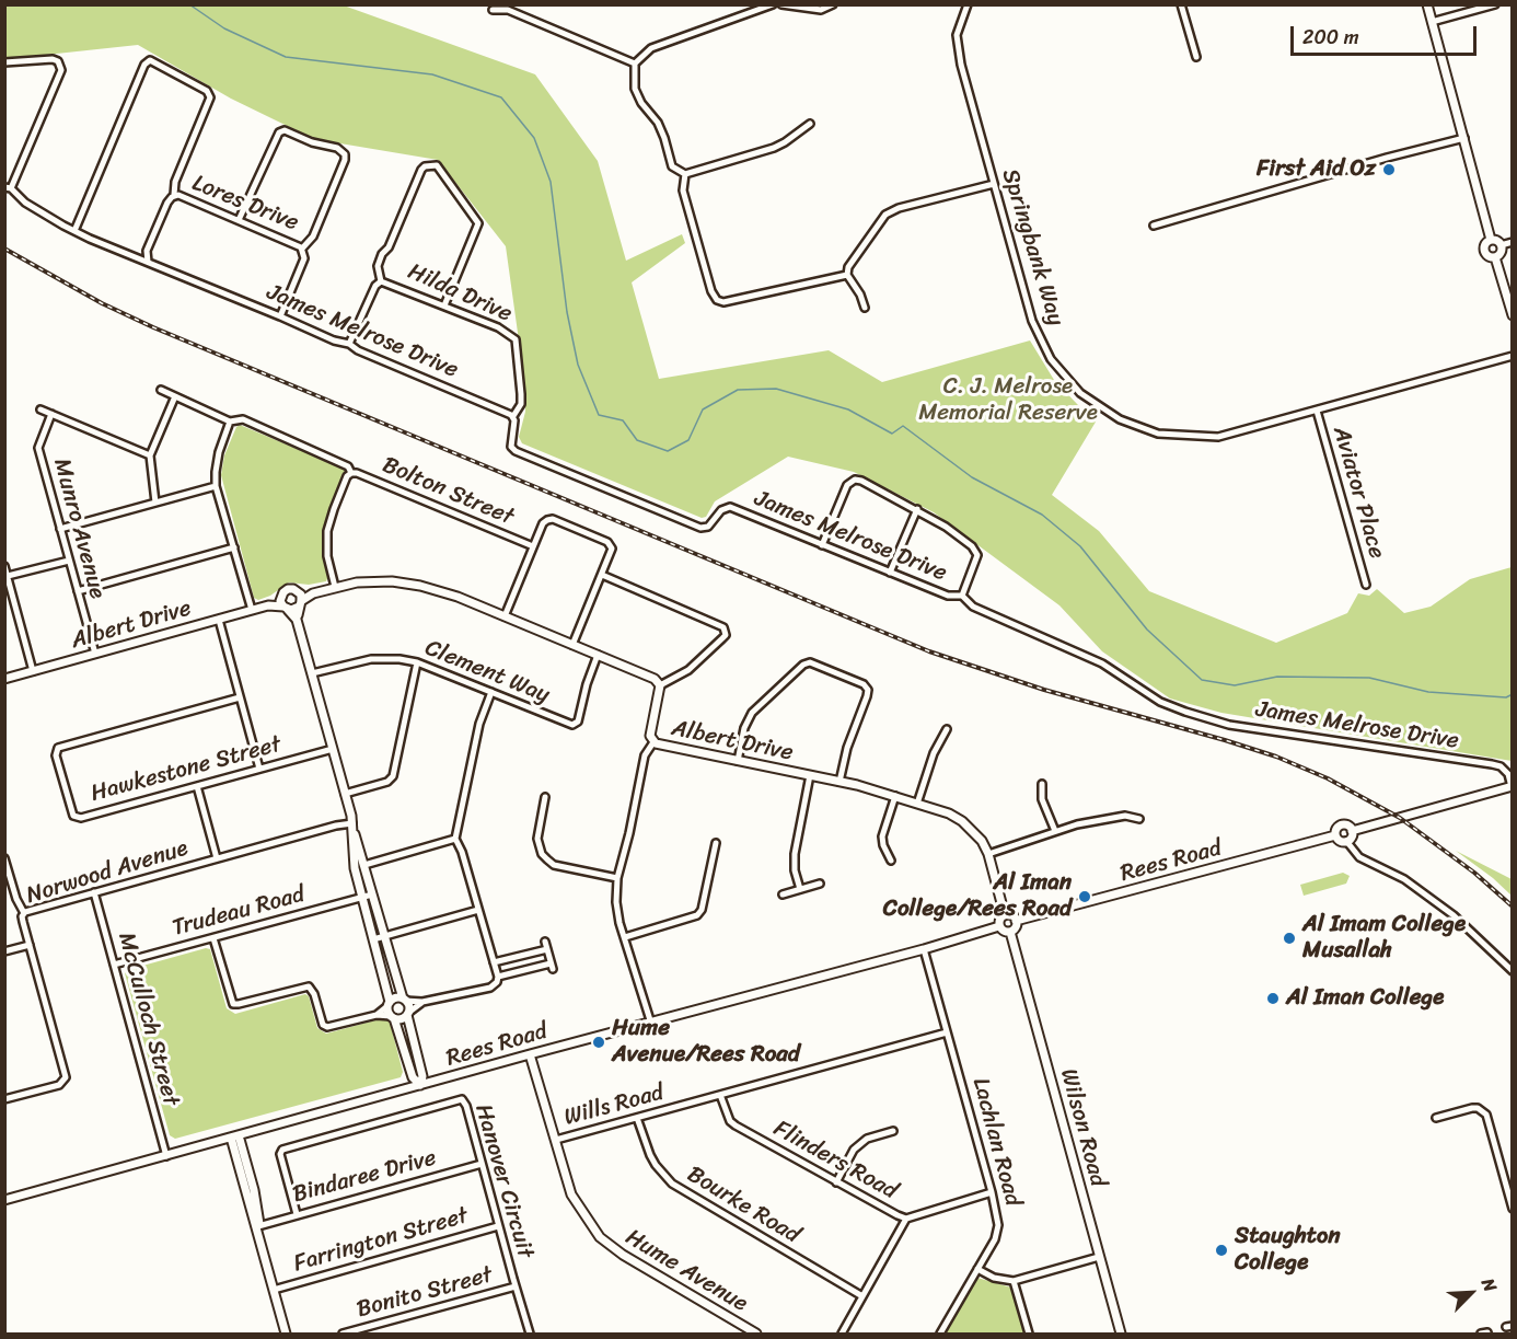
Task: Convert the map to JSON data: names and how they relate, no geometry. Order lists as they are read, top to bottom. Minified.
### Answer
{"streets":{"street":["Lores Drive","Springbank Way","Hilda Drive","James Melrose Drive","Bolton Street","Aviator Place","Munro Avenue","Albert Drive","Clement Way","Hawkestone Street","Rees Road","Norwood Avenue","Trudeau Road","McCulloch Street","Wills Road","Wilson Road","Lachlan Road","Flinders Road","Bindaree Drive","Hanover Circuit","Bourke Road","Farrington Street","Hume Avenue","Bonito Street"]},"crossings":[["Lores Drive","James Melrose Drive"],["Springbank Way","Aviator Place"],["Hilda Drive","James Melrose Drive"],["Bolton Street","Albert Drive"],["Munro Avenue","Albert Drive"],["Albert Drive","Clement Way"],["Albert Drive","Rees Road"],["Albert Drive","Wilson Road"],["Rees Road","McCulloch Street"],["Rees Road","Wilson Road"],["Rees Road","Lachlan Road"],["Rees Road","Hume Avenue"],["Norwood Avenue","McCulloch Street"],["Trudeau Road","McCulloch Street"],["Wills Road","Lachlan Road"],["Wills Road","Flinders Road"],["Wills Road","Bourke Road"],["Wills Road","Hume Avenue"],["Lachlan Road","Flinders Road"],["Bindaree Drive","Hanover Circuit"],["Hanover Circuit","Farrington Street"],["Hanover Circuit","Bonito Street"]],"parks":["C. J. Melrose Memorial Reserve"],"places":["First Aid Oz","Al Iman College/Rees Road","Al Imam College Musallah","Al Iman College","Hume Avenue/Rees Road","Staughton College"],"scale_bar":"200 m","north":"top right"}
